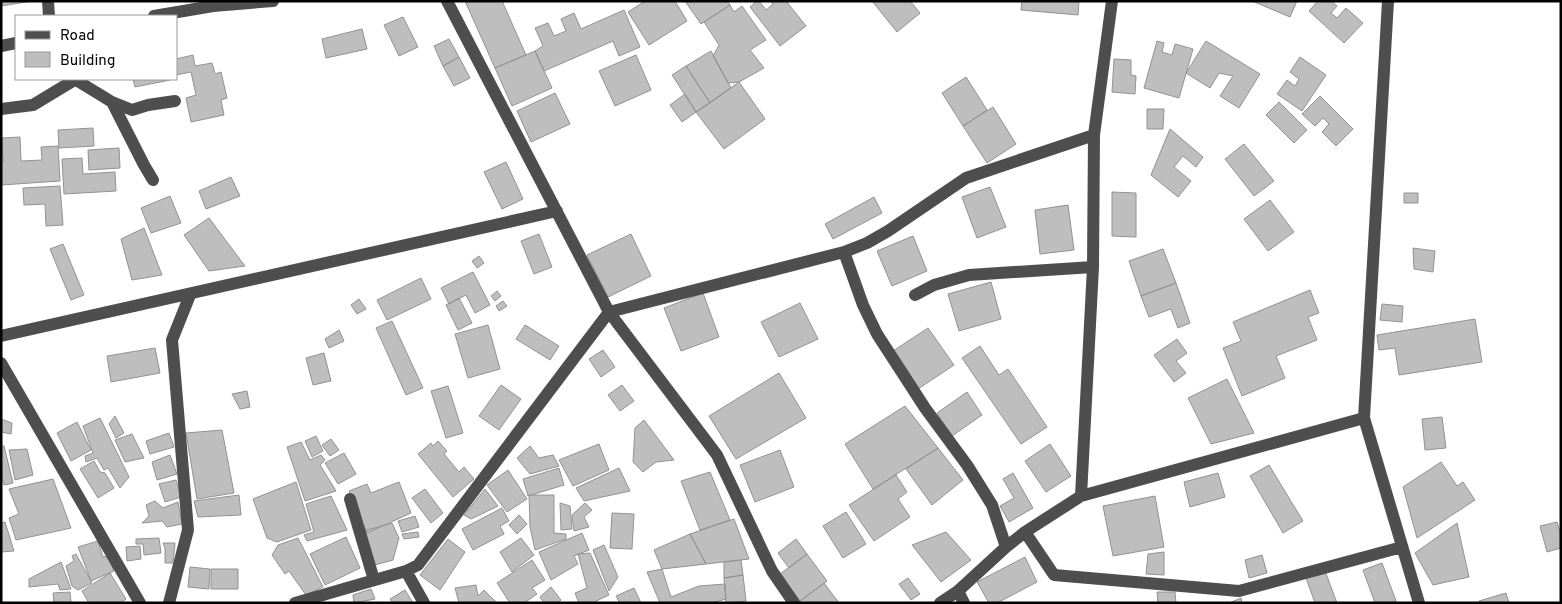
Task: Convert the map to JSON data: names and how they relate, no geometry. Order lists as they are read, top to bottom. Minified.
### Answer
{"legend":["Road","Building"]}
